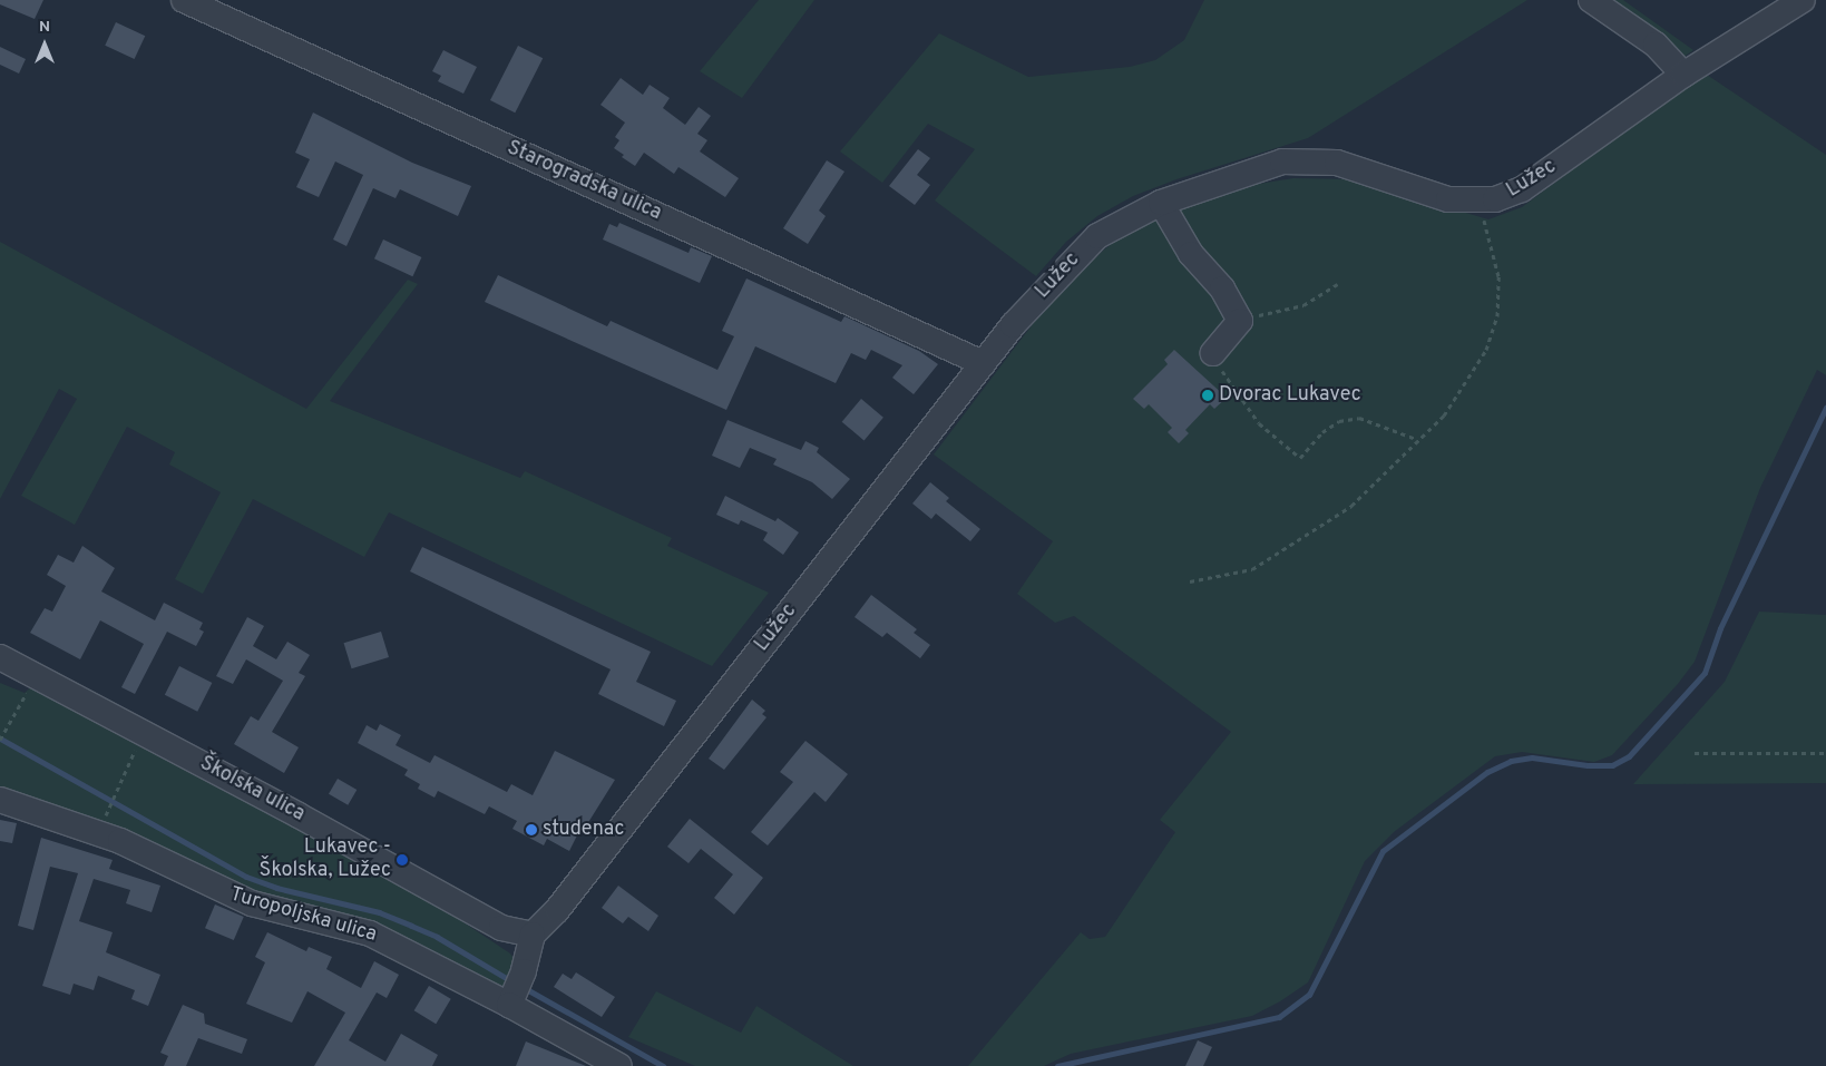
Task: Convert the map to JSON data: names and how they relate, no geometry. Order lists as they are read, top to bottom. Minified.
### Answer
{"streets":{"street":["Lužec","Starogradska ulica","Školska ulica","Turopoljska ulica"]},"crossings":[["Lužec","Starogradska ulica"],["Lužec","Školska ulica"]],"places":["Dvorac Lukavec","studenac","Lukavec - Školska, Lužec"],"north":"top"}
